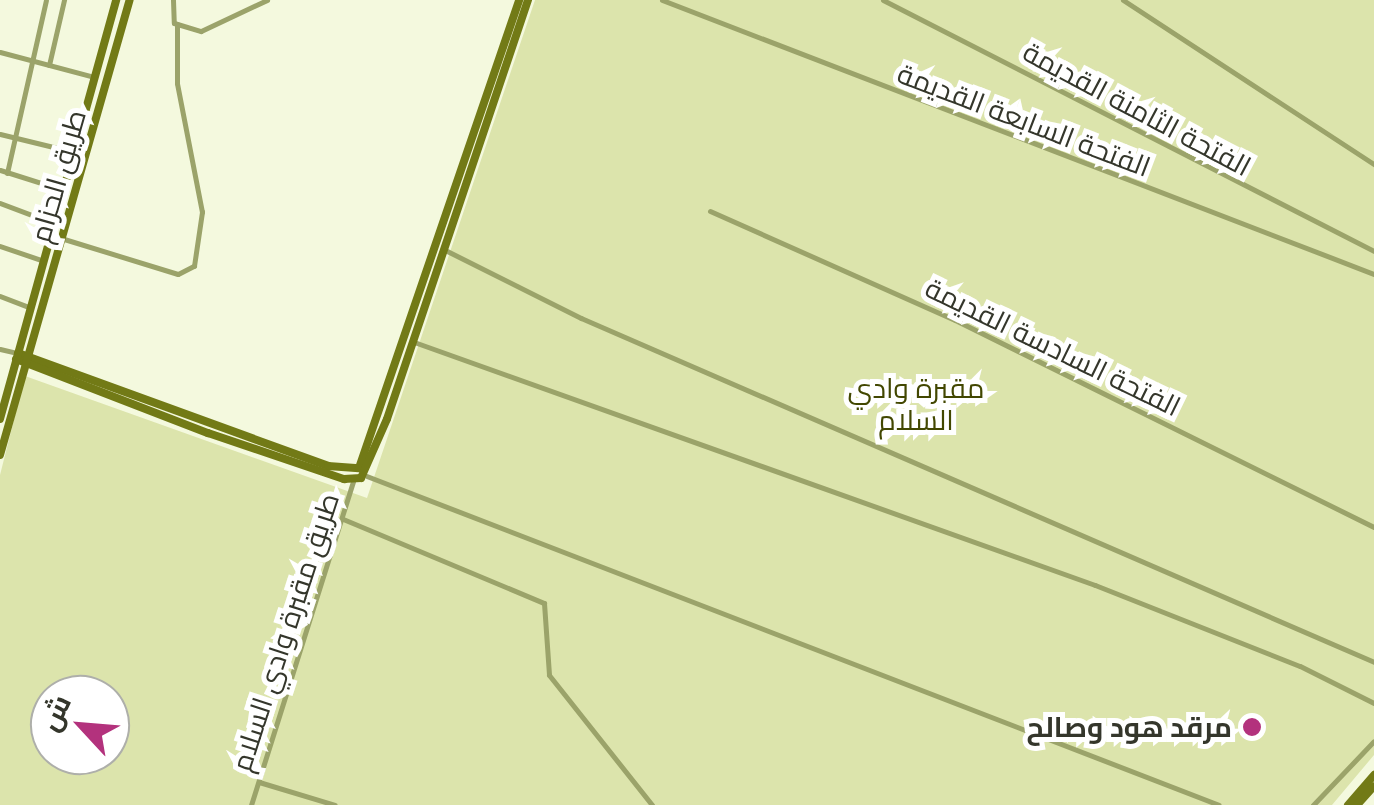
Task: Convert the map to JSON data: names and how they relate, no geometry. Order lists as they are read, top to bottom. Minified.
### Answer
{"streets":{"street":["الفتحة الثامنة القديمة","الفتحة السابعة القديمة","طريق الحزام","الفتحة السادسة القديمة","طريق مقبرة وادي السلام"]},"parks":["مقبرة وادي السلام"],"places":["مرقد هود وصالح"],"north":"top left"}
